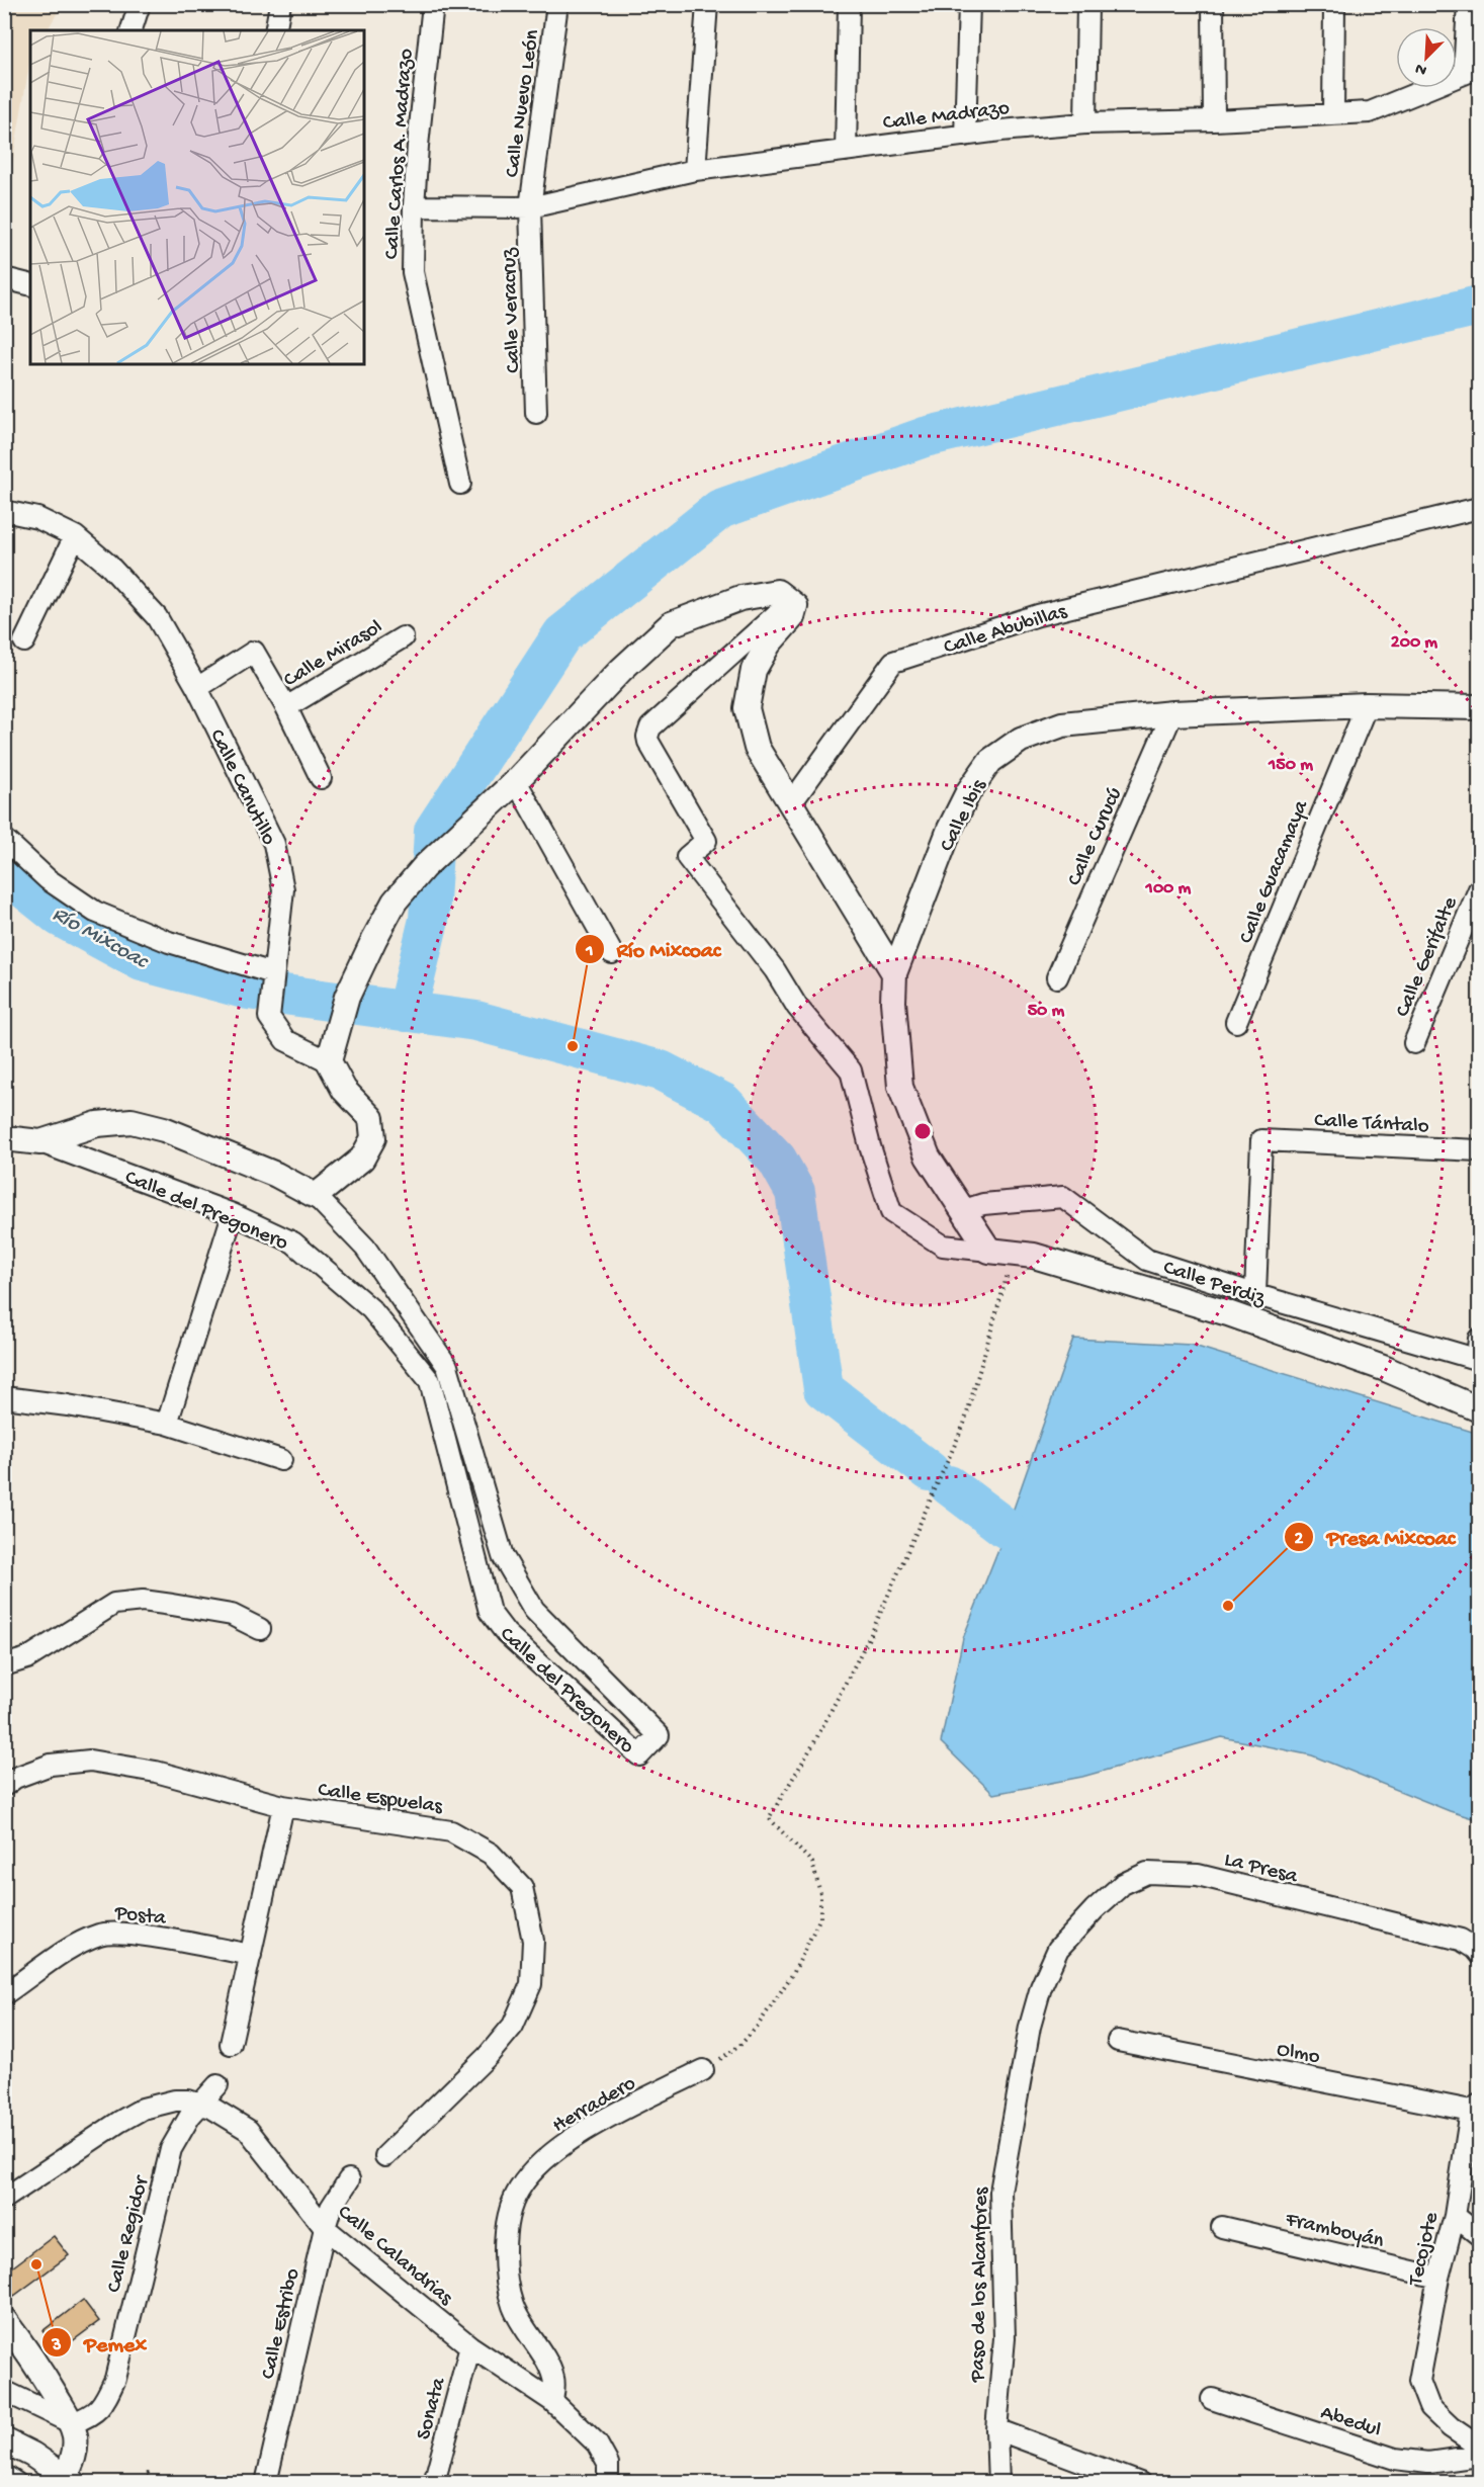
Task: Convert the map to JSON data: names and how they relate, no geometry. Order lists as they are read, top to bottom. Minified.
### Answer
{"streets":{"street":["Calle Nuevo León","Calle Madrazo","Calle Carlos A. Madrazo","Calle Veracruz","Calle Abubillas","Calle Mirasol","Calle Canutillo","Calle Ibis","Calle Curucú","Calle Guacamaya","Calle Gerifalte","Calle Tántalo","Calle del Pregonero","Calle Perdiz","Calle Espuelas","La Presa","Posta","Olmo","Herradero","Framboyán","Calle Regidor","Tecojote","Calle Calandrias","Paso de los Alcanfores","Calle Estribo","Sonata","Abedul"]},"crossings":[["Calle Nuevo León","Calle Madrazo"],["Calle Nuevo León","Calle Veracruz"],["Calle Madrazo","Calle Carlos A. Madrazo"],["Calle Madrazo","Calle Veracruz"],["Calle Mirasol","Calle Canutillo"],["Calle Ibis","Calle Curucú"],["Calle Ibis","Calle Guacamaya"],["Calle Ibis","Calle Perdiz"],["Calle Tántalo","Calle Perdiz"],["La Presa","Paso de los Alcanfores"],["Olmo","Tecojote"],["Herradero","Calle Calandrias"],["Framboyán","Tecojote"],["Calle Regidor","Calle Calandrias"],["Calle Calandrias","Calle Estribo"],["Calle Calandrias","Sonata"]],"water":["Río Mixcoac"],"places":["Río Mixcoac","Presa Mixcoac","Pemex"],"north":"bottom left","rings":["200 m","150 m","100 m","50 m"]}
